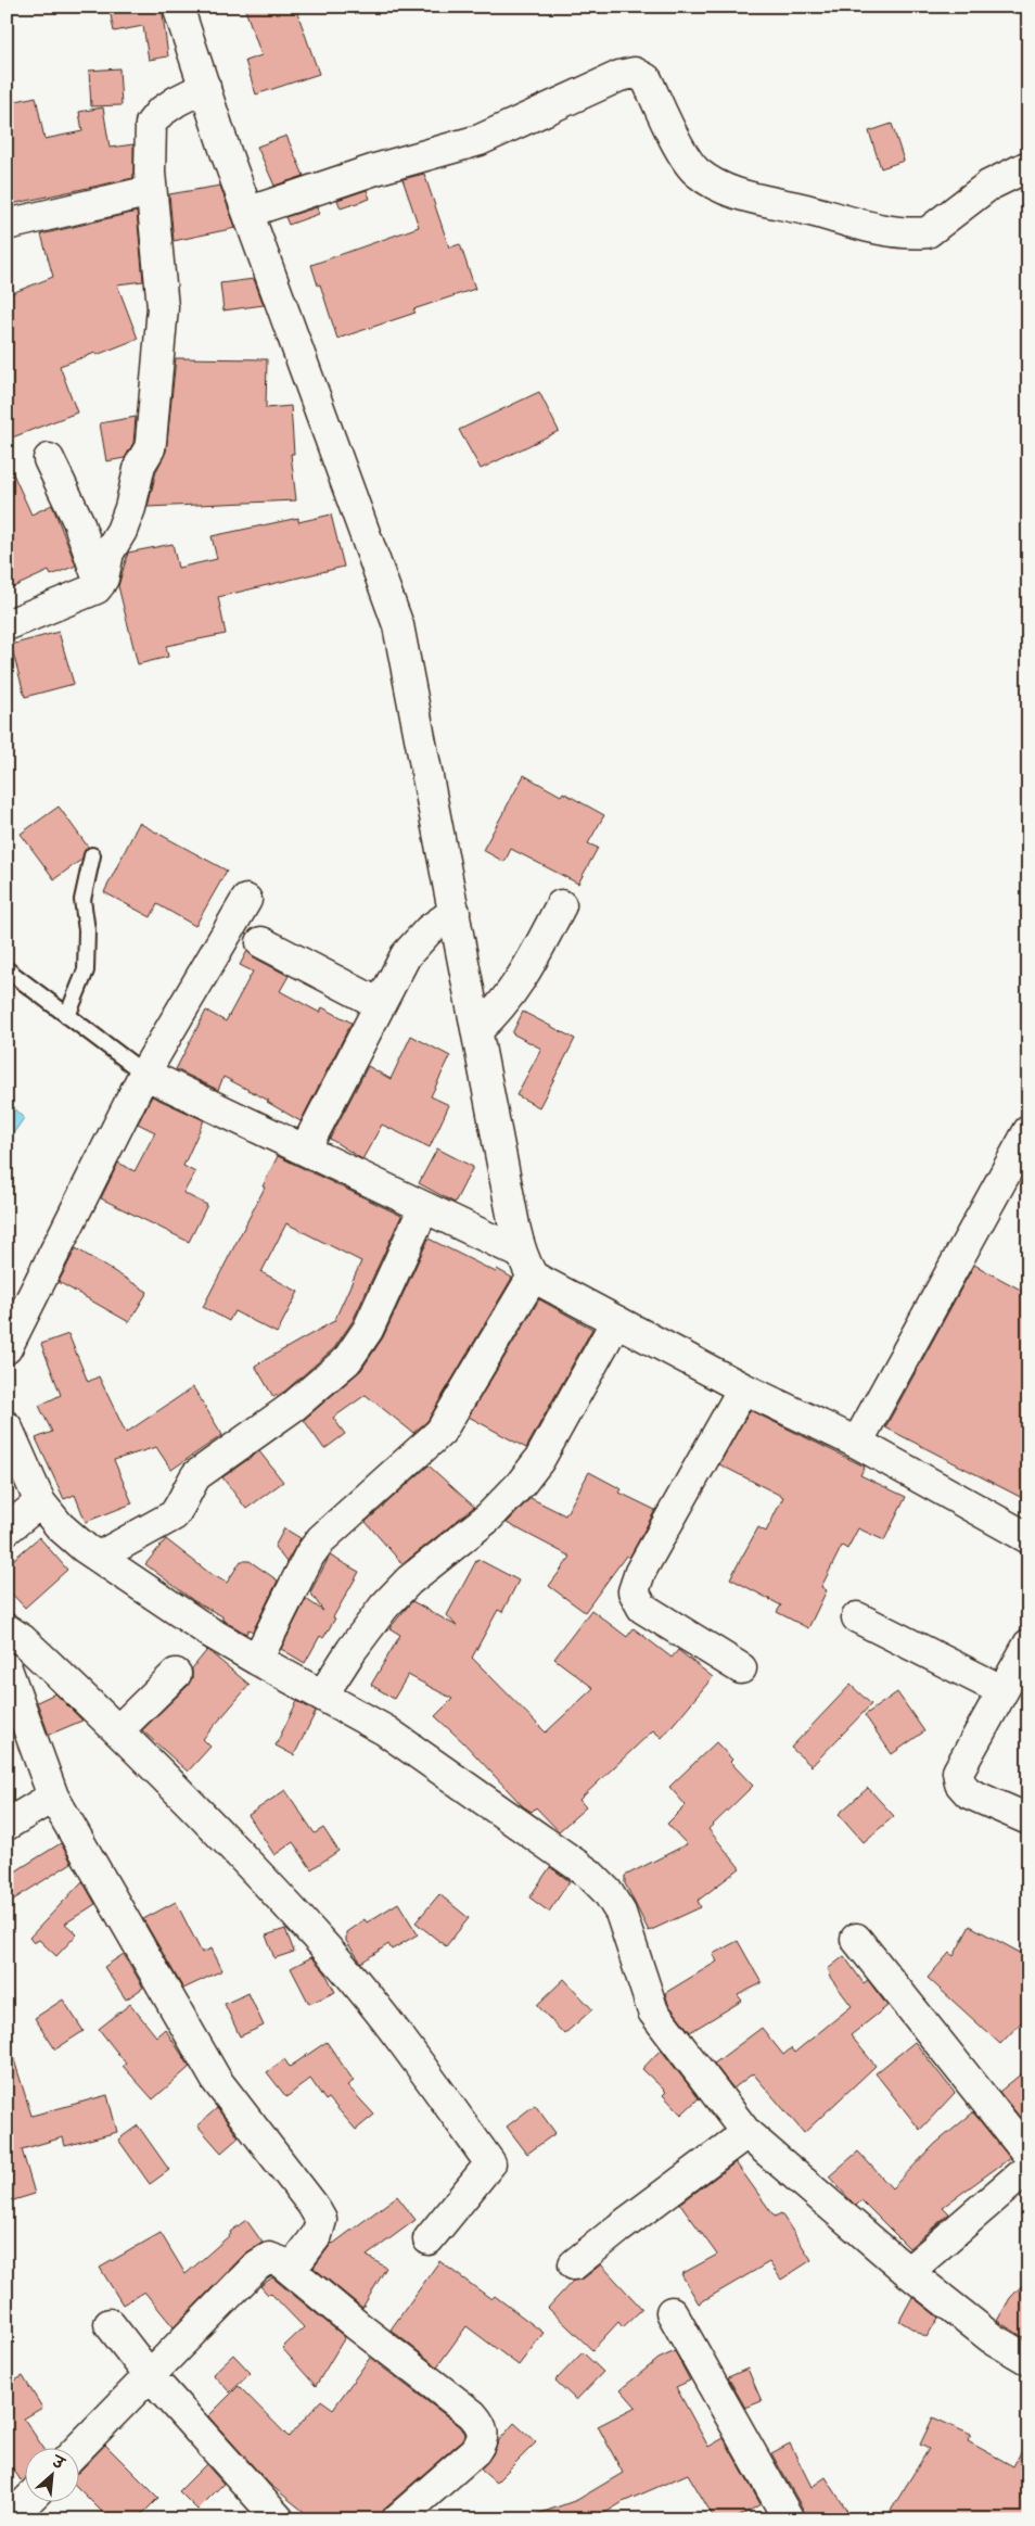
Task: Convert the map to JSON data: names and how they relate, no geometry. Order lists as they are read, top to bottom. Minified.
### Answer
{"north":"top right"}
